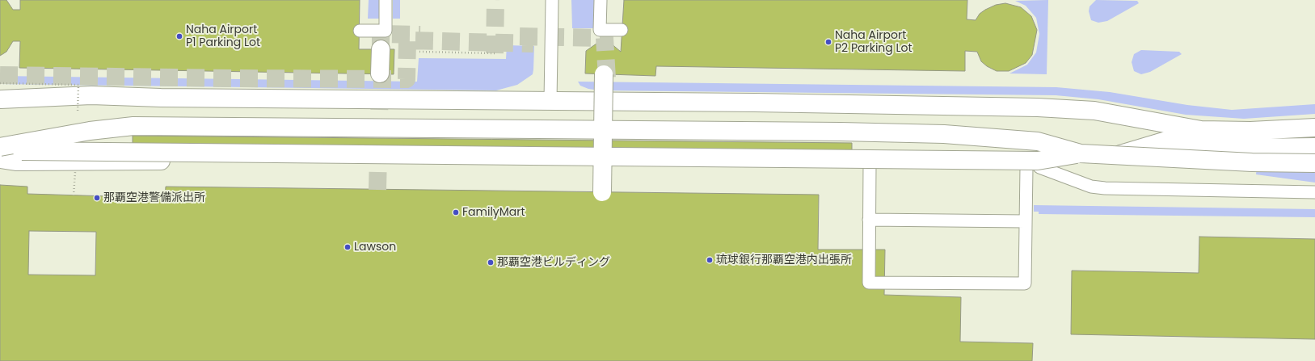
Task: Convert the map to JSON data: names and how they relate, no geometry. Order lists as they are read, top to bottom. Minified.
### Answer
{"places":["Naha Airport P1 Parking Lot","Naha Airport P2 Parking Lot","那覇空港警備派出所","FamilyMart","Lawson","琉球銀行那覇空港内出張所","那覇空港ビルディング"]}
